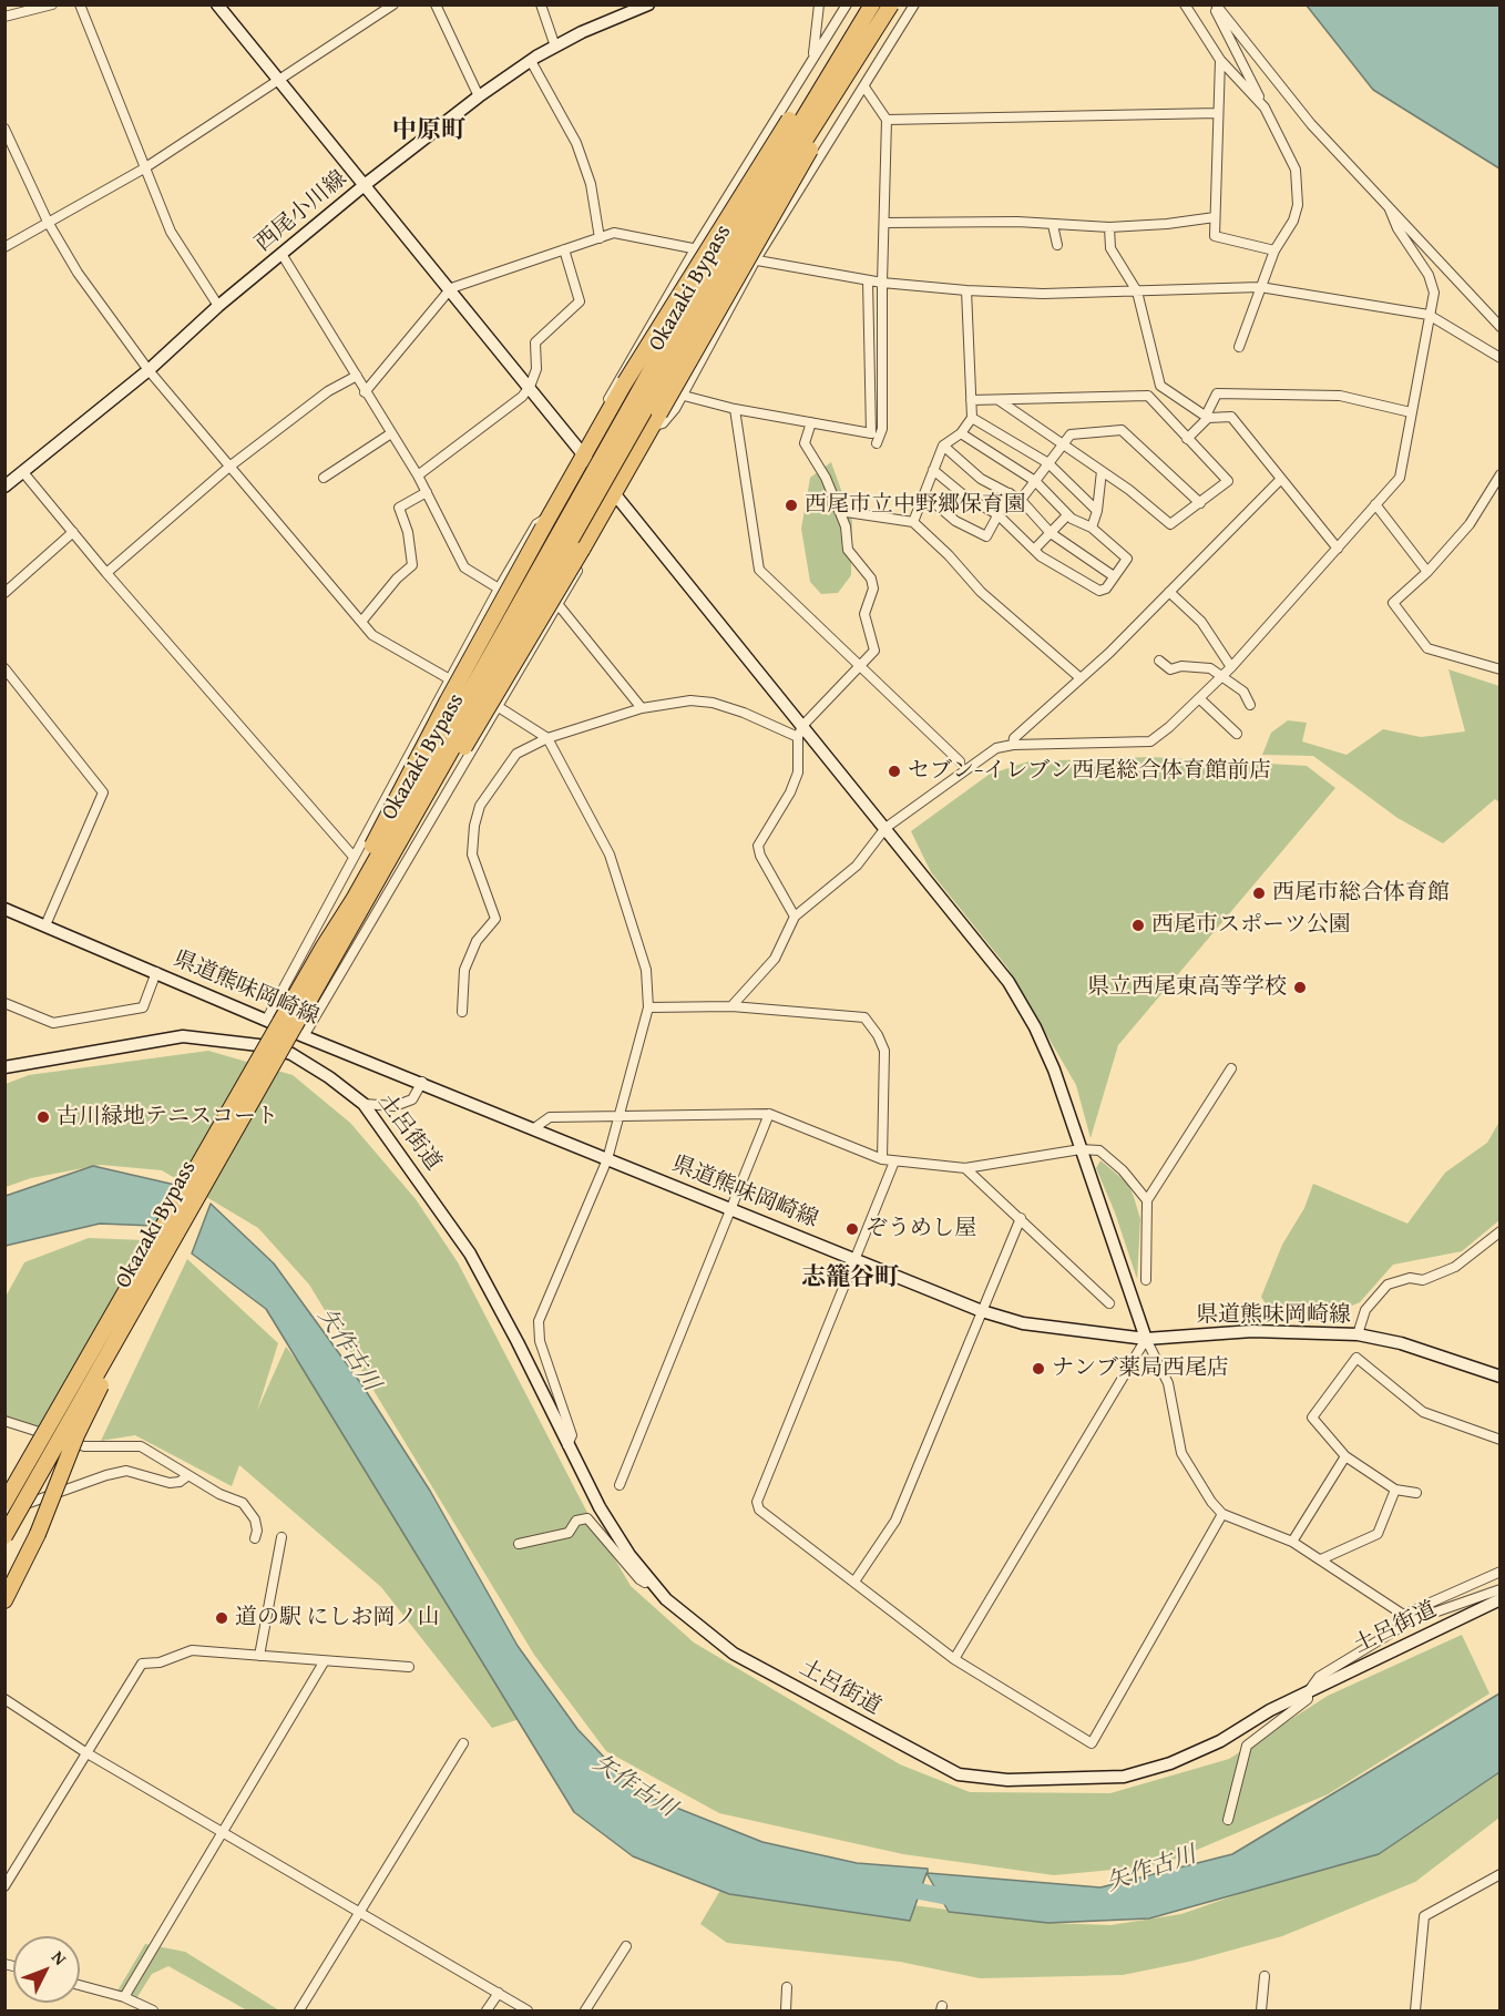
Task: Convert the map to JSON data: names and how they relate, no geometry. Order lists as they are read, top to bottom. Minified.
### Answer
{"streets":{"highway":["Okazaki Bypass"],"street":["西尾小川線","県道熊味岡崎線","土呂街道"]},"districts":["中原町","志籠谷町"],"water":["矢作古川"],"places":["西尾市立中野郷保育園","セブン−イレブン西尾総合体育館前店","西尾市総合体育館","西尾市スポーツ公園","県立西尾東高等学校","古川緑地テニスコート","ぞうめし屋","ナンブ薬局西尾店","道の駅 にしお岡ノ山"],"north":"top right"}
